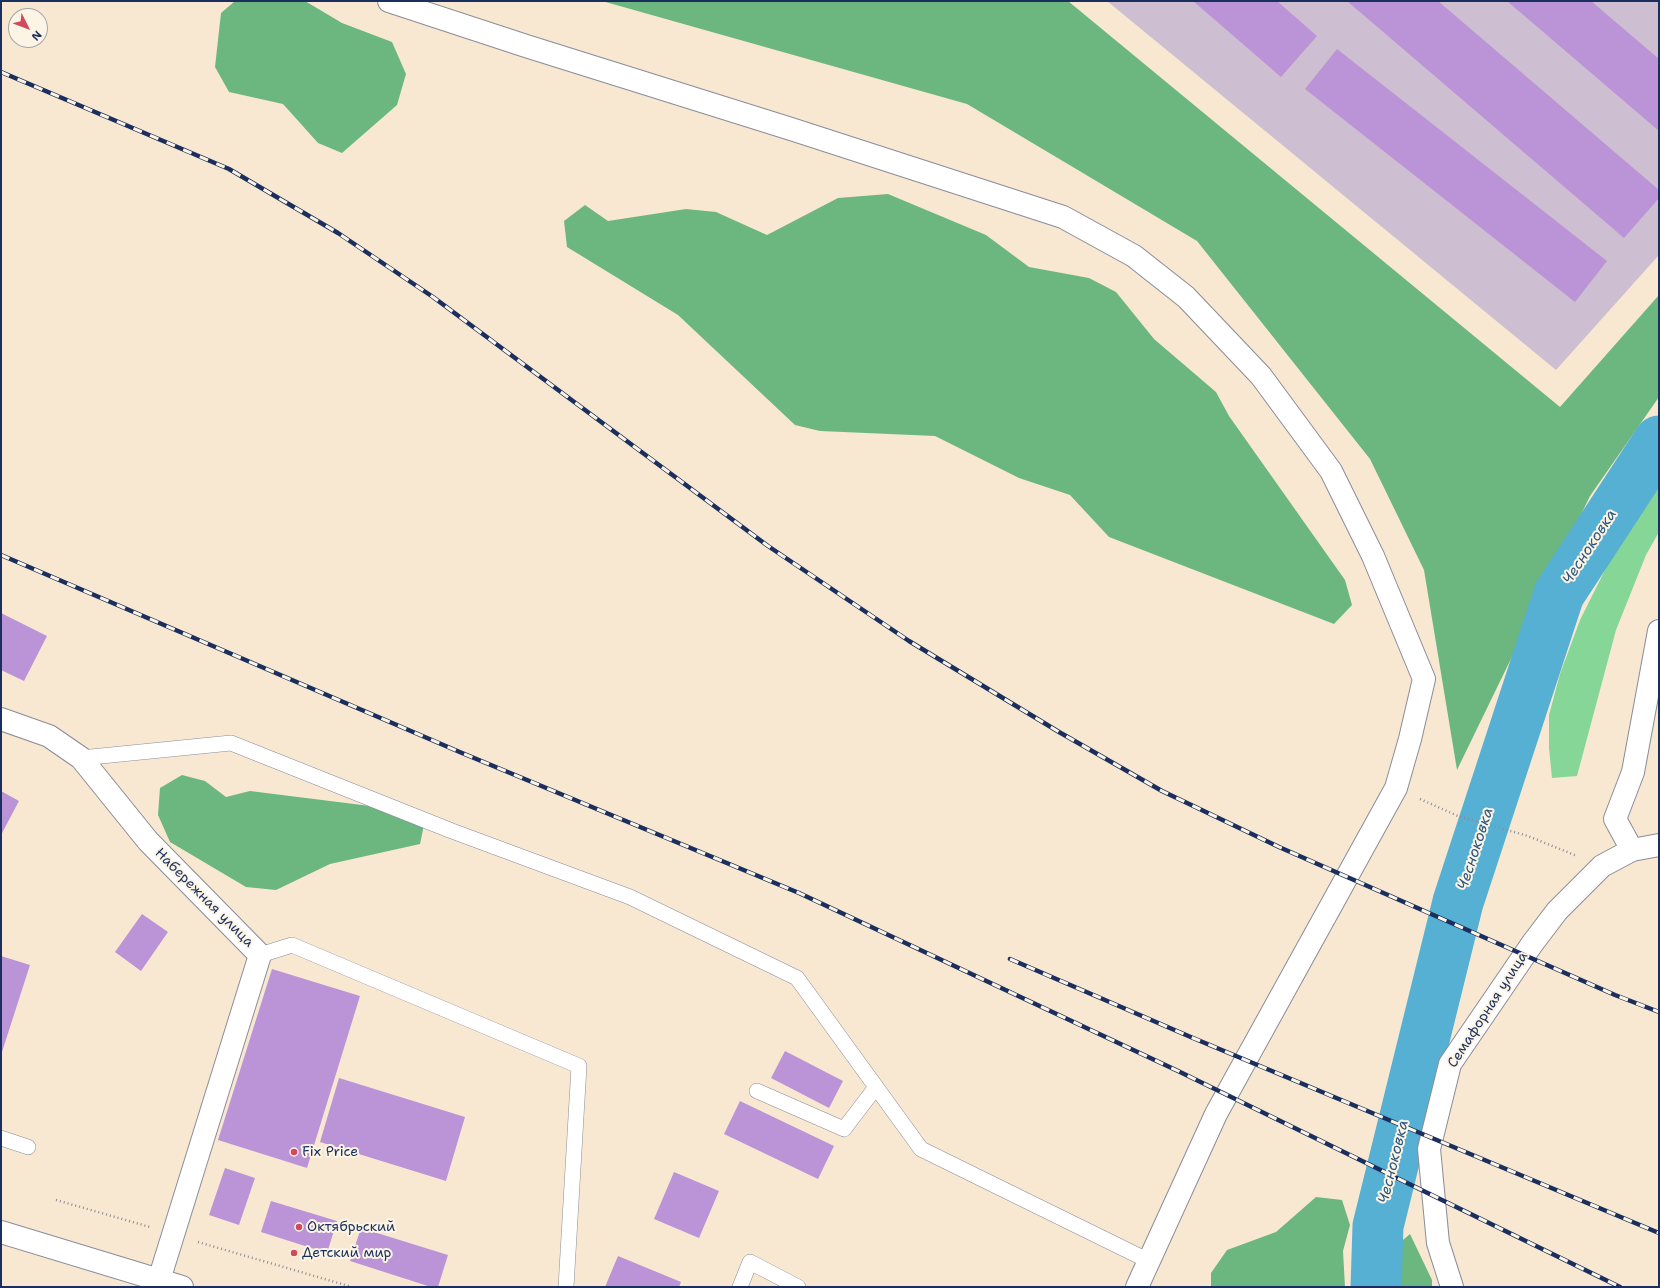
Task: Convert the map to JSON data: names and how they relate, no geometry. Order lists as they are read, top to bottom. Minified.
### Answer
{"streets":{"street":["Набережная улица","Семафорная улица"]},"water":["Чесноковка"],"places":["Fix Price","Октябрьский","Детский мир"],"north":"bottom right"}
